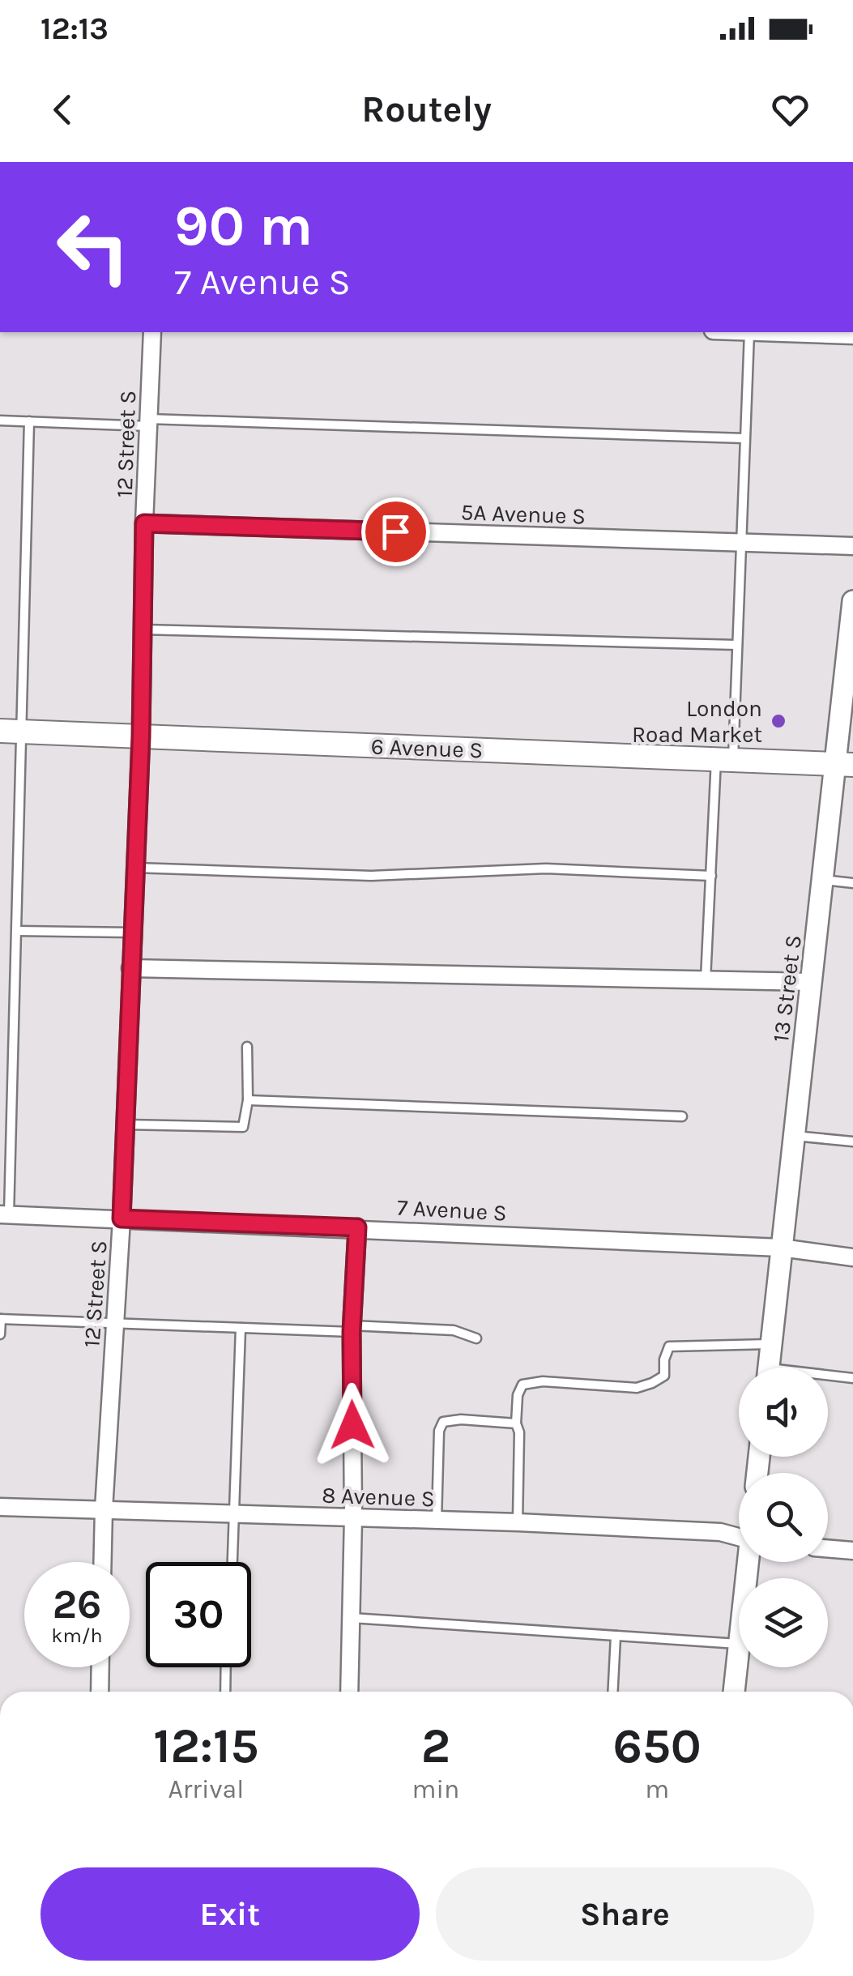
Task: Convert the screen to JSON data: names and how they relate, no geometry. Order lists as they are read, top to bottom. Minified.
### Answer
{"streets":{"main road":["6 Avenue S"],"street":["12 Street S","5A Avenue S","13 Street S","7 Avenue S","8 Avenue S"]},"crossings":[["12 Street S","5A Avenue S"],["12 Street S","6 Avenue S"],["12 Street S","7 Avenue S"],["12 Street S","8 Avenue S"],["6 Avenue S","13 Street S"],["13 Street S","7 Avenue S"]],"places":["London Road Market"],"page":{"status":"12:13","header":"Routely","turn":["90 m","7 Avenue S"],"speed":"26 km/h","limit":"30","eta":["12:15","Arrival","2","min","650","m"],"buttons":["Exit","Share"]}}
